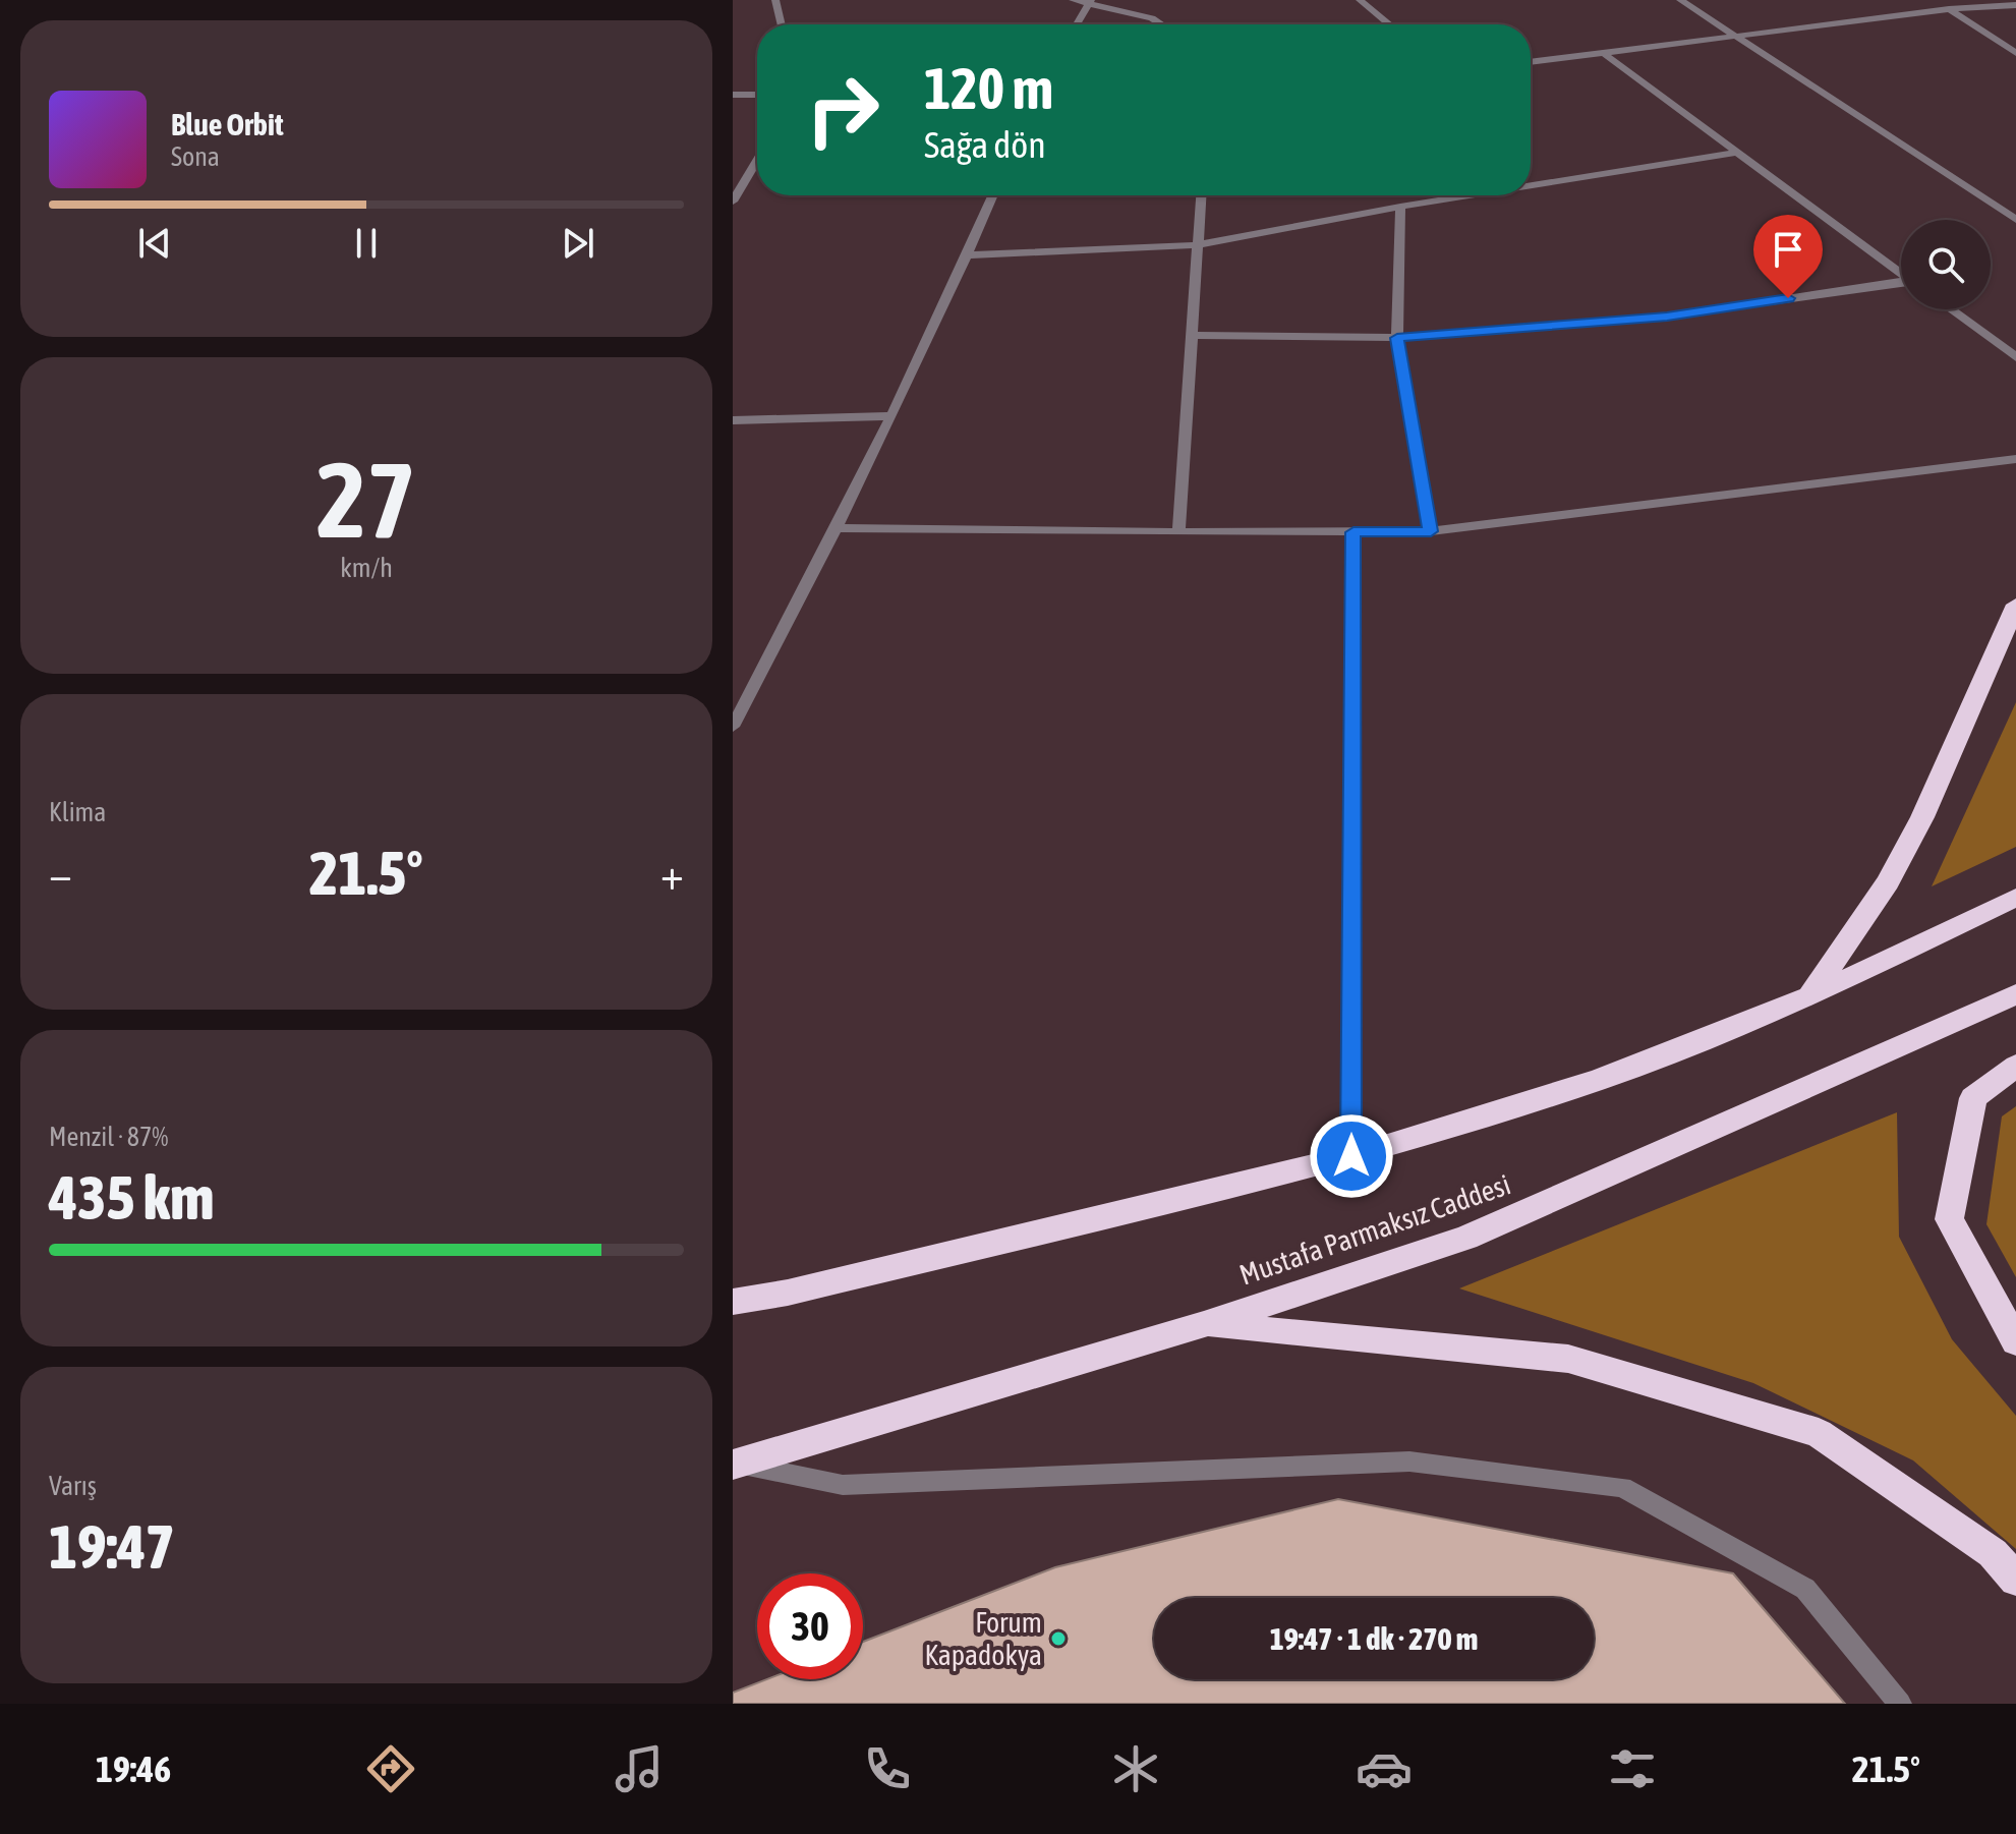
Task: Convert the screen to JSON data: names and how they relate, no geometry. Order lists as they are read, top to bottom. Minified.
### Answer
{"streets":{"highway":["Mustafa Parmaksız Caddesi"]},"places":["Forum Kapadokya"],"page":{"turn":["120 m","Sağa dön"],"song":["Blue Orbit","Sona"],"tile":[["27","km/h"],"Klima",["Menzil · 87%","435 km"],["Varış","19:47"]],"heat":["−","21.5°","+"],"limit":"30","trip":"19:47 · 1 dk · 270 m","tabs":["19:46","21.5°"]}}
